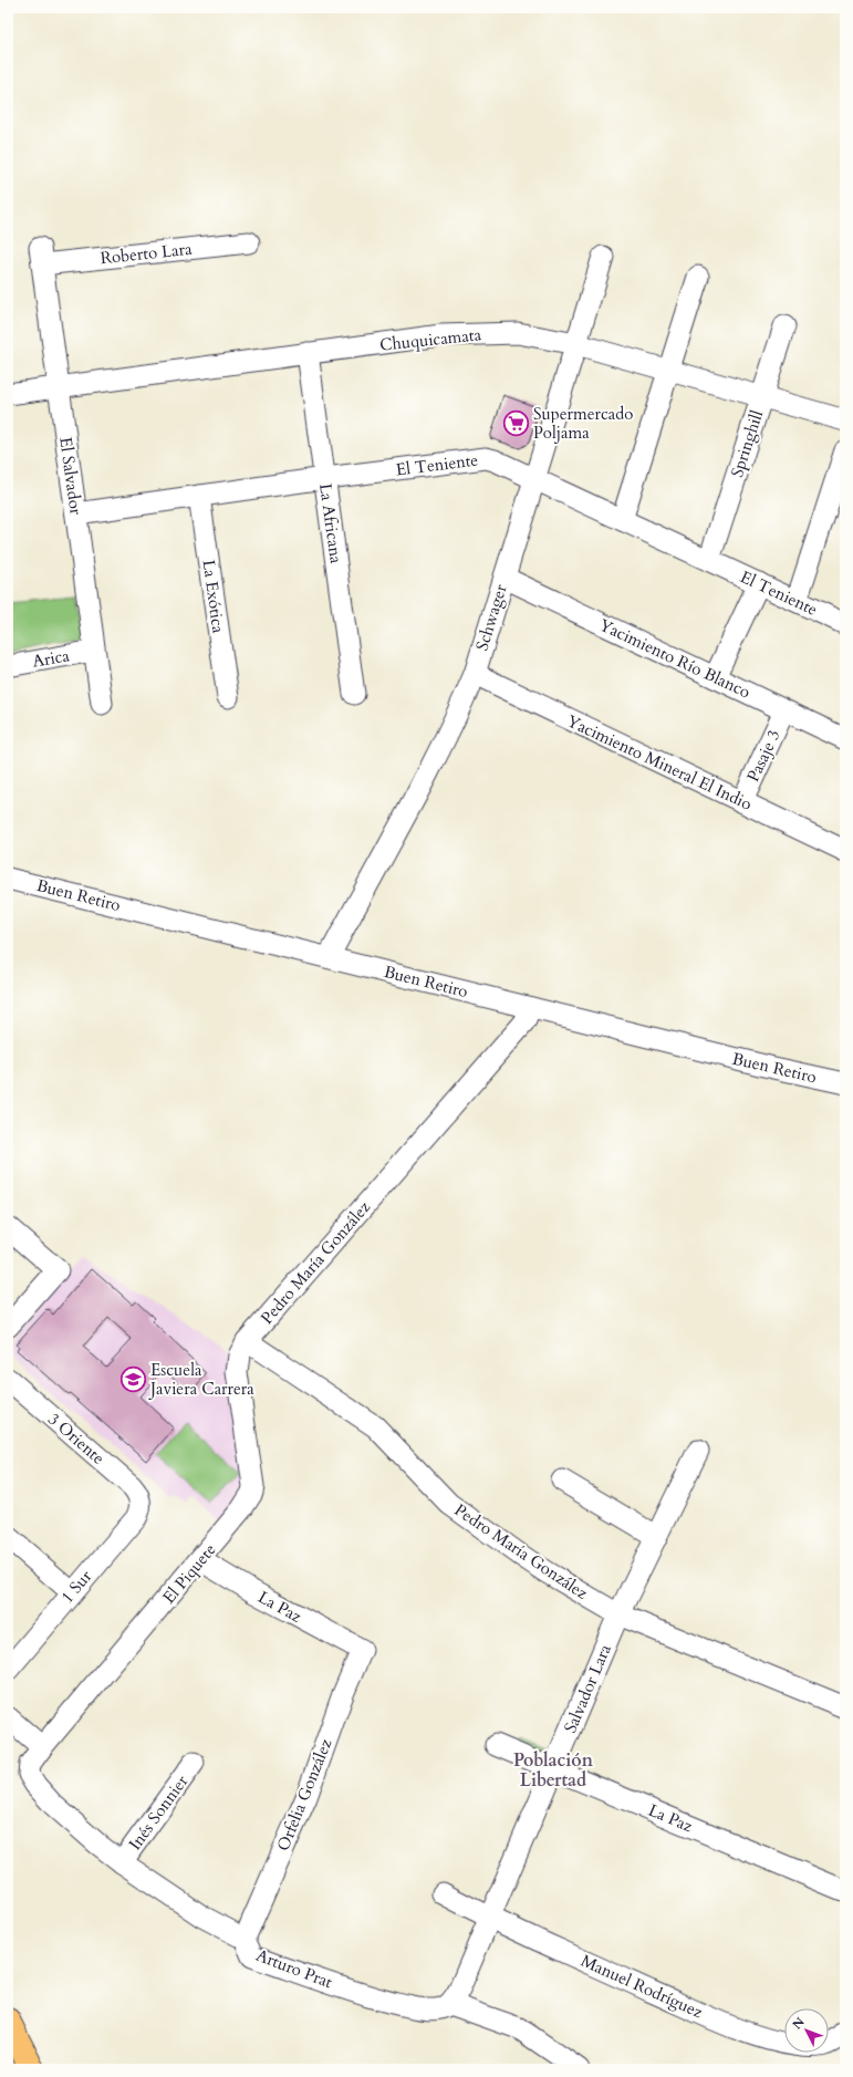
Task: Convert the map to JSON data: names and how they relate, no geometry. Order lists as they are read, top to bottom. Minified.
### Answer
{"streets":{"street":["Roberto Lara","Chuquicamata","Springhill","El Teniente","El Salvador","La Africana","La Exótica","Schwager","Arica","Yacimiento Río Blanco","Pasaje 3","Yacimiento Mineral El Indio","Buen Retiro","Pedro María González","3 Oriente","El Piquete","1 Sur","La Paz","Salvador Lara","Orfelia González","Inés Sonnier","Arturo Prat","Manuel Rodríguez"]},"crossings":[["Roberto Lara","El Salvador"],["Chuquicamata","Springhill"],["Chuquicamata","El Salvador"],["Chuquicamata","La Africana"],["Chuquicamata","Schwager"],["Springhill","El Teniente"],["El Teniente","El Salvador"],["El Teniente","La Africana"],["El Teniente","La Exótica"],["El Teniente","Schwager"],["El Salvador","Arica"],["Schwager","Yacimiento Río Blanco"],["Schwager","Yacimiento Mineral El Indio"],["Schwager","Buen Retiro"],["Yacimiento Río Blanco","Pasaje 3"],["Pasaje 3","Yacimiento Mineral El Indio"],["Buen Retiro","Pedro María González"],["Pedro María González","El Piquete"],["Pedro María González","Salvador Lara"],["3 Oriente","1 Sur"],["El Piquete","La Paz"],["El Piquete","Arturo Prat"],["La Paz","Salvador Lara"],["La Paz","Orfelia González"],["Salvador Lara","Arturo Prat"],["Salvador Lara","Manuel Rodríguez"],["Orfelia González","Arturo Prat"],["Inés Sonnier","Arturo Prat"]],"districts":["Población Libertad"],"places":{"supermarket":["Supermercado Poljama"],"school or university":["Escuela Javiera Carrera"]},"north":"top left"}
